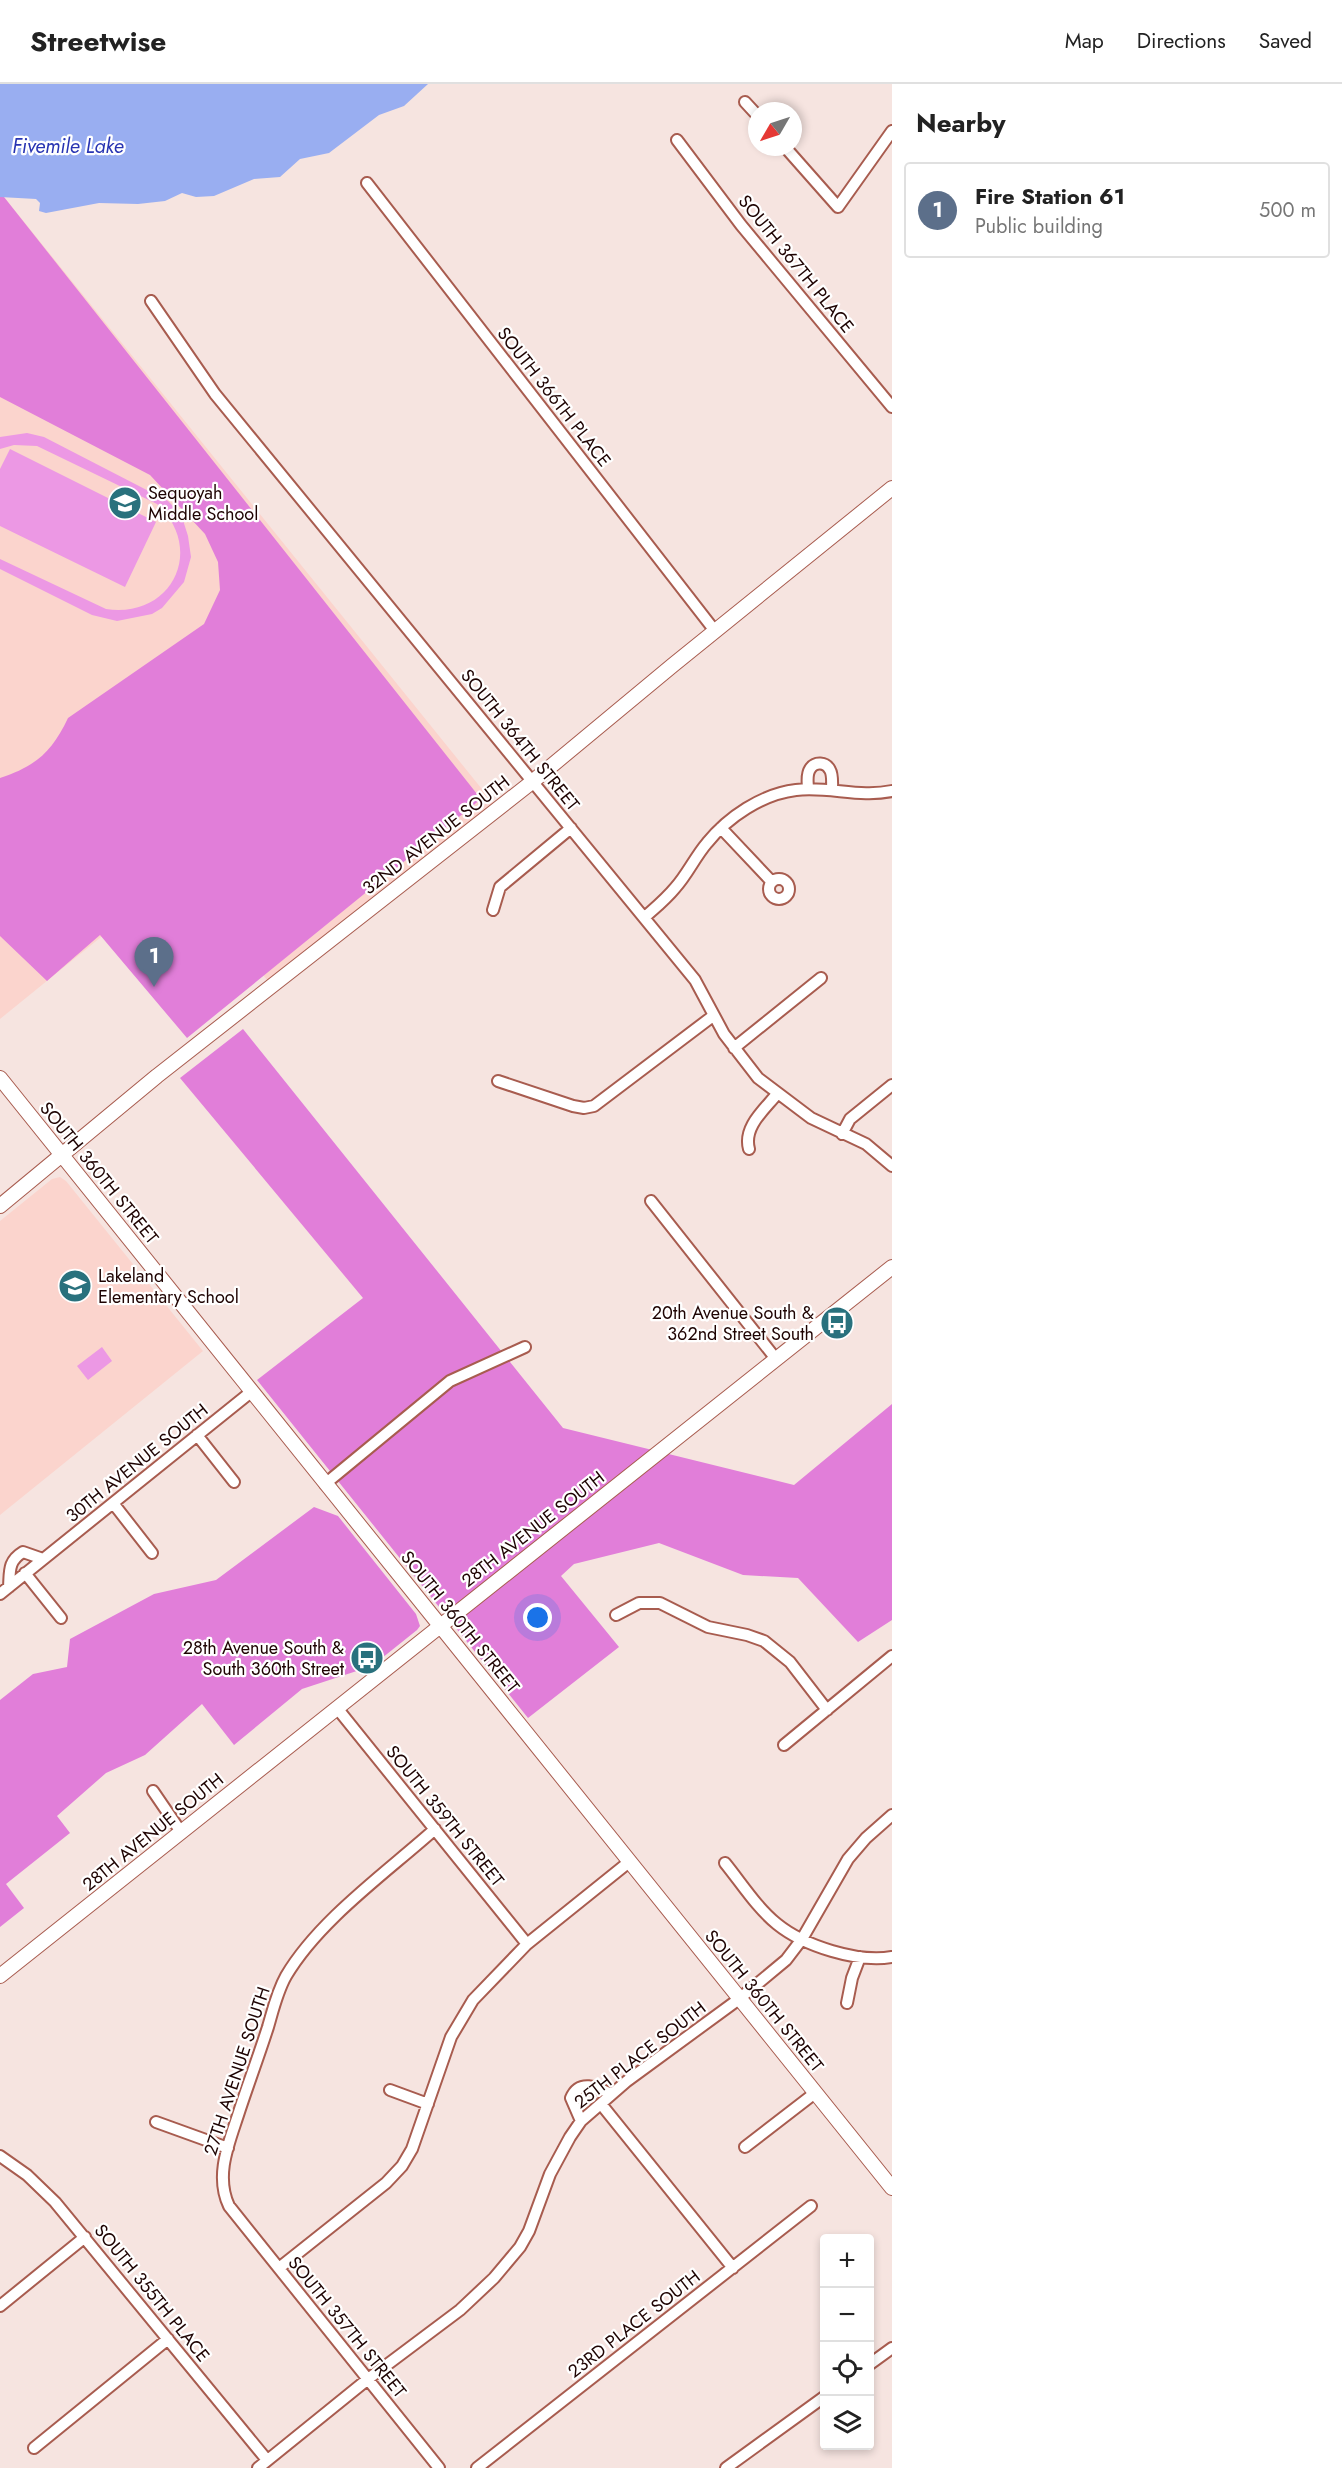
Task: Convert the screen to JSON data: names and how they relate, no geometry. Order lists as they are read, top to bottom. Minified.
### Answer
{"streets":{"street":["SOUTH 367TH PLACE","SOUTH 366TH PLACE","SOUTH 364TH STREET","32ND AVENUE SOUTH","SOUTH 360TH STREET","30TH AVENUE SOUTH","28TH AVENUE SOUTH","SOUTH 359TH STREET","25TH PLACE SOUTH","27TH AVENUE SOUTH","SOUTH 355TH PLACE","23RD PLACE SOUTH","SOUTH 357TH STREET"]},"crossings":[["SOUTH 366TH PLACE","32ND AVENUE SOUTH"],["SOUTH 364TH STREET","32ND AVENUE SOUTH"],["32ND AVENUE SOUTH","SOUTH 360TH STREET"],["SOUTH 360TH STREET","30TH AVENUE SOUTH"],["SOUTH 360TH STREET","28TH AVENUE SOUTH"],["SOUTH 360TH STREET","25TH PLACE SOUTH"],["28TH AVENUE SOUTH","SOUTH 359TH STREET"],["SOUTH 359TH STREET","27TH AVENUE SOUTH"],["25TH PLACE SOUTH","SOUTH 355TH PLACE"],["25TH PLACE SOUTH","SOUTH 357TH STREET"],["27TH AVENUE SOUTH","SOUTH 357TH STREET"]],"water":["Fivemile Lake"],"places":{"school or university":["Sequoyah Middle School","Lakeland Elementary School"],"bus stop":["20th Avenue South & 362nd Street South","28th Avenue South & South 360th Street"]},"north":"bottom left","page":{"header":"Streetwise","nav":["Map","Directions","Saved"],"heading":"Nearby","list":[{"mark":"1","name":"Fire Station 61","note":"Public building","value":"500 m"}],"pins":"1","map_buttons":["+","−"]}}
